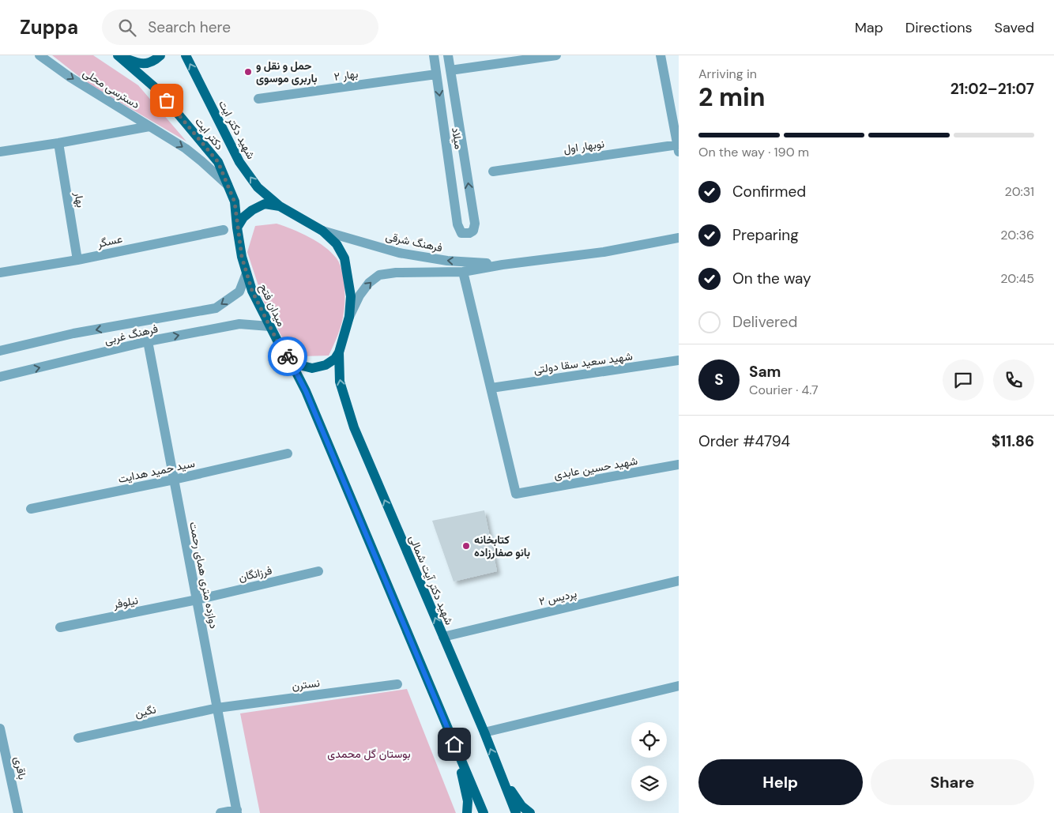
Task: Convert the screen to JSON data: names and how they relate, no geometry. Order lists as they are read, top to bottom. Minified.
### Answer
{"streets":{"main road":["شهید دکتر ایت","دکتر ایت","میدان فتح","شهید دکتر آیت شمالی"],"street":["بهار ۲","دسترسی محلی","میلاد","نوبهار اول","بهار","عسگر","فرهنگ شرقی","فرهنگ غربی","شهید سعید سقا دولتی","شهید حسین عابدی","سید حمید هدایت","فرزانگان","دوازده متری همای رحمت","پردیس ۲","نیلوفر","نسترن","نگین","باقری"]},"crossings":[["بهار ۲","میلاد"],["دسترسی محلی","دکتر ایت"],["دکتر ایت","میدان فتح"],["بهار","عسگر"],["میدان فتح","فرهنگ غربی"],["فرهنگ غربی","دوازده متری همای رحمت"],["شهید سعید سقا دولتی","شهید حسین عابدی"],["سید حمید هدایت","دوازده متری همای رحمت"],["فرزانگان","دوازده متری همای رحمت"],["فرزانگان","نیلوفر"],["دوازده متری همای رحمت","نیلوفر"],["دوازده متری همای رحمت","نسترن"],["دوازده متری همای رحمت","نگین"],["شهید دکتر آیت شمالی","پردیس ۲"],["نسترن","نگین"]],"one_way":["دسترسی محلی","شهید دکتر ایت"],"parks":["بوستان گل محمدی"],"places":["حمل و نقل و باربری موسوی","کتابخانه بانو صفارزاده"],"page":{"header":"Zuppa","search":"Search here","nav":["Map","Directions","Saved"],"heading":["2 min","Arriving in","21:02–21:07"],"panel":["Sam","Courier · 4.7","Order #4794","$11.86"],"bar":"On the way · 190 m","list":[["Confirmed","20:31"],["Preparing","20:36"],["On the way","20:45"],"Delivered"],"round":"S","buttons":["Help","Share"]}}
